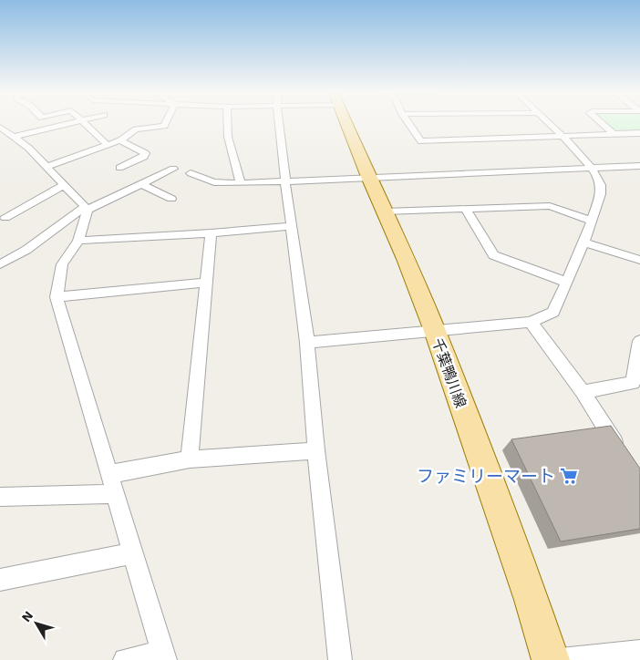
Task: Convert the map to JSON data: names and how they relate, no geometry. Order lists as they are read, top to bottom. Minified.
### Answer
{"streets":{"main road":["千葉鴨川線"]},"places":{"supermarket":["ファミリーマート"]},"north":"top left"}
